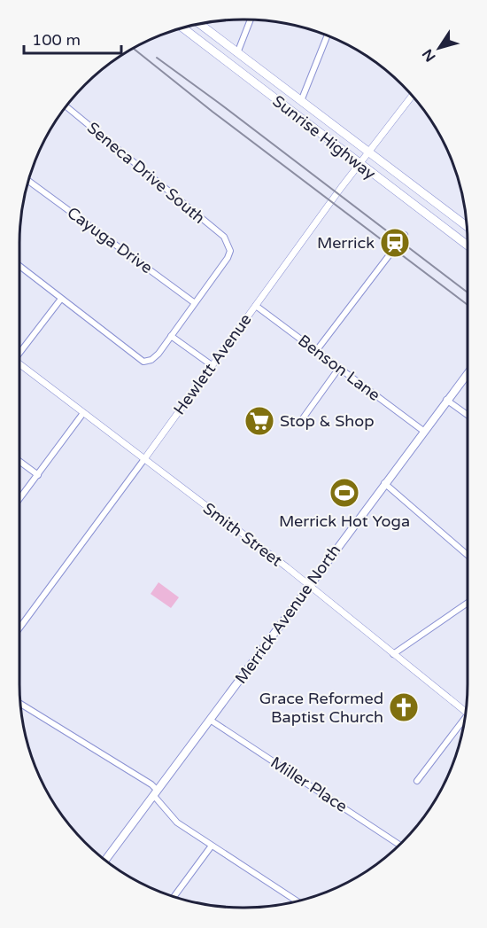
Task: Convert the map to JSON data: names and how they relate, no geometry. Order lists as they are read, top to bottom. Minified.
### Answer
{"streets":{"highway":["Sunrise Highway"],"main road":["Merrick Avenue North"],"street":["Seneca Drive South","Cayuga Drive","Hewlett Avenue","Benson Lane","Smith Street","Miller Place"]},"crossings":[["Sunrise Highway","Hewlett Avenue"],["Seneca Drive South","Cayuga Drive"],["Hewlett Avenue","Benson Lane"],["Hewlett Avenue","Smith Street"],["Benson Lane","Merrick Avenue North"],["Smith Street","Merrick Avenue North"],["Merrick Avenue North","Miller Place"]],"places":{"station":["Merrick"],"supermarket":["Stop & Shop"],"sports":["Merrick Hot Yoga"],"church":["Grace Reformed Baptist Church"]},"scale_bar":"100 m","north":"bottom left"}
